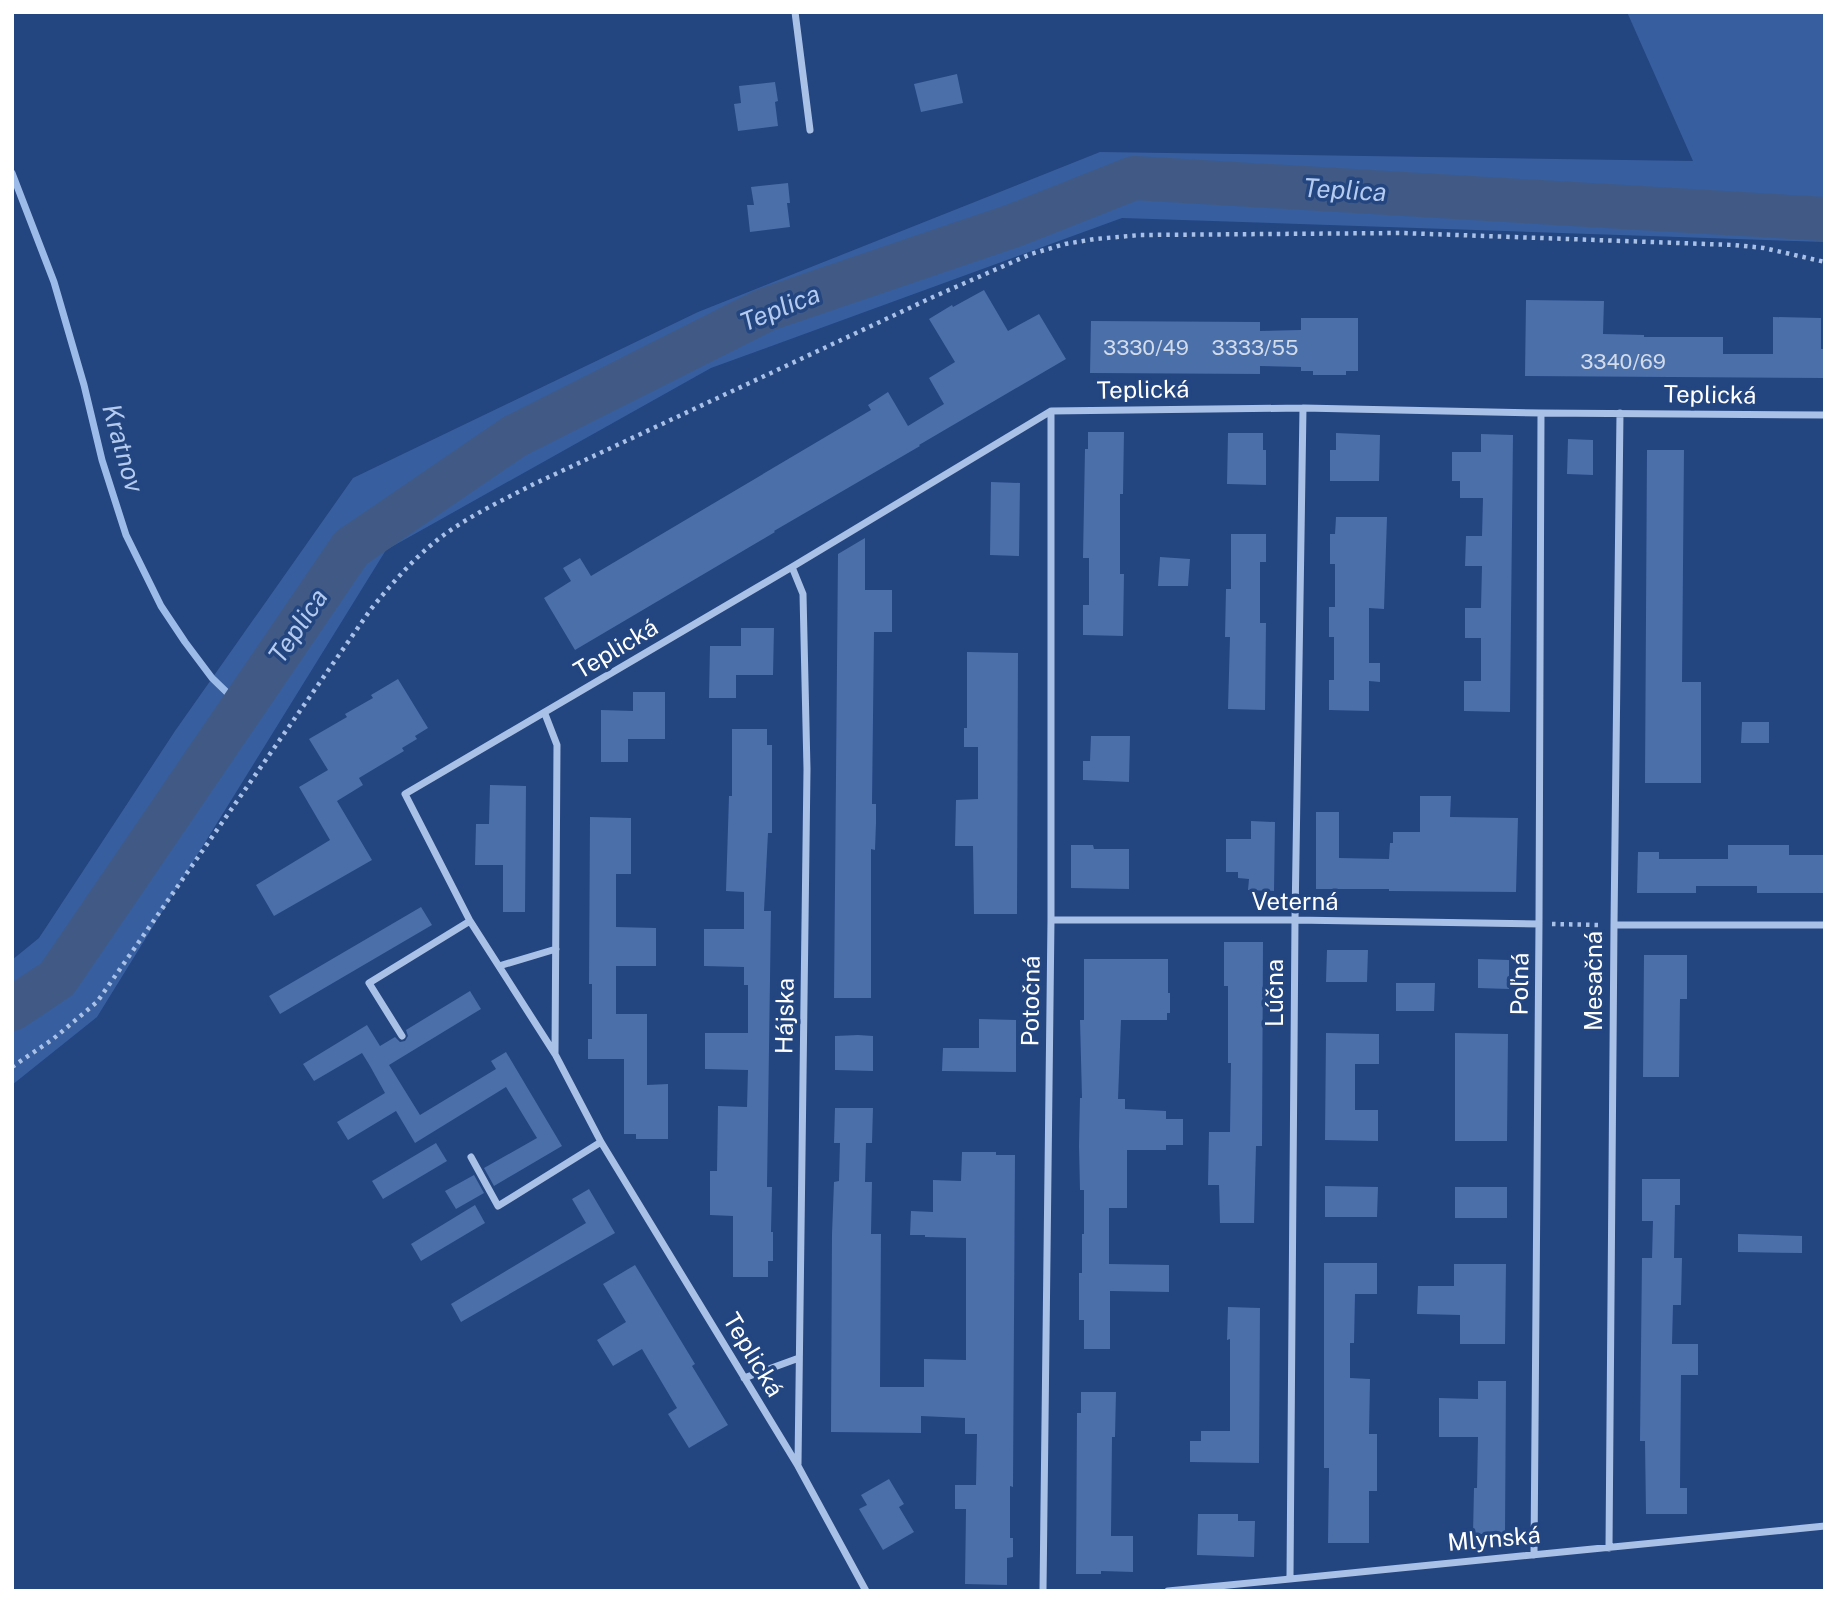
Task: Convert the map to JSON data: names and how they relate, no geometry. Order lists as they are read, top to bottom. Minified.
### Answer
{"streets":{"street":["Teplická","Veterná","Mesačná","Poľná","Lúčna","Potočná","Hájska","Mlynská"]},"crossings":[["Teplická","Mesačná"],["Teplická","Poľná"],["Teplická","Lúčna"],["Teplická","Potočná"],["Teplická","Hájska"],["Veterná","Poľná"],["Veterná","Lúčna"],["Veterná","Potočná"],["Mesačná","Mlynská"],["Poľná","Mlynská"],["Lúčna","Mlynská"]],"water":["Teplica","Kratnov"],"house_numbers":["3330/49","3333/55","3340/69"]}
